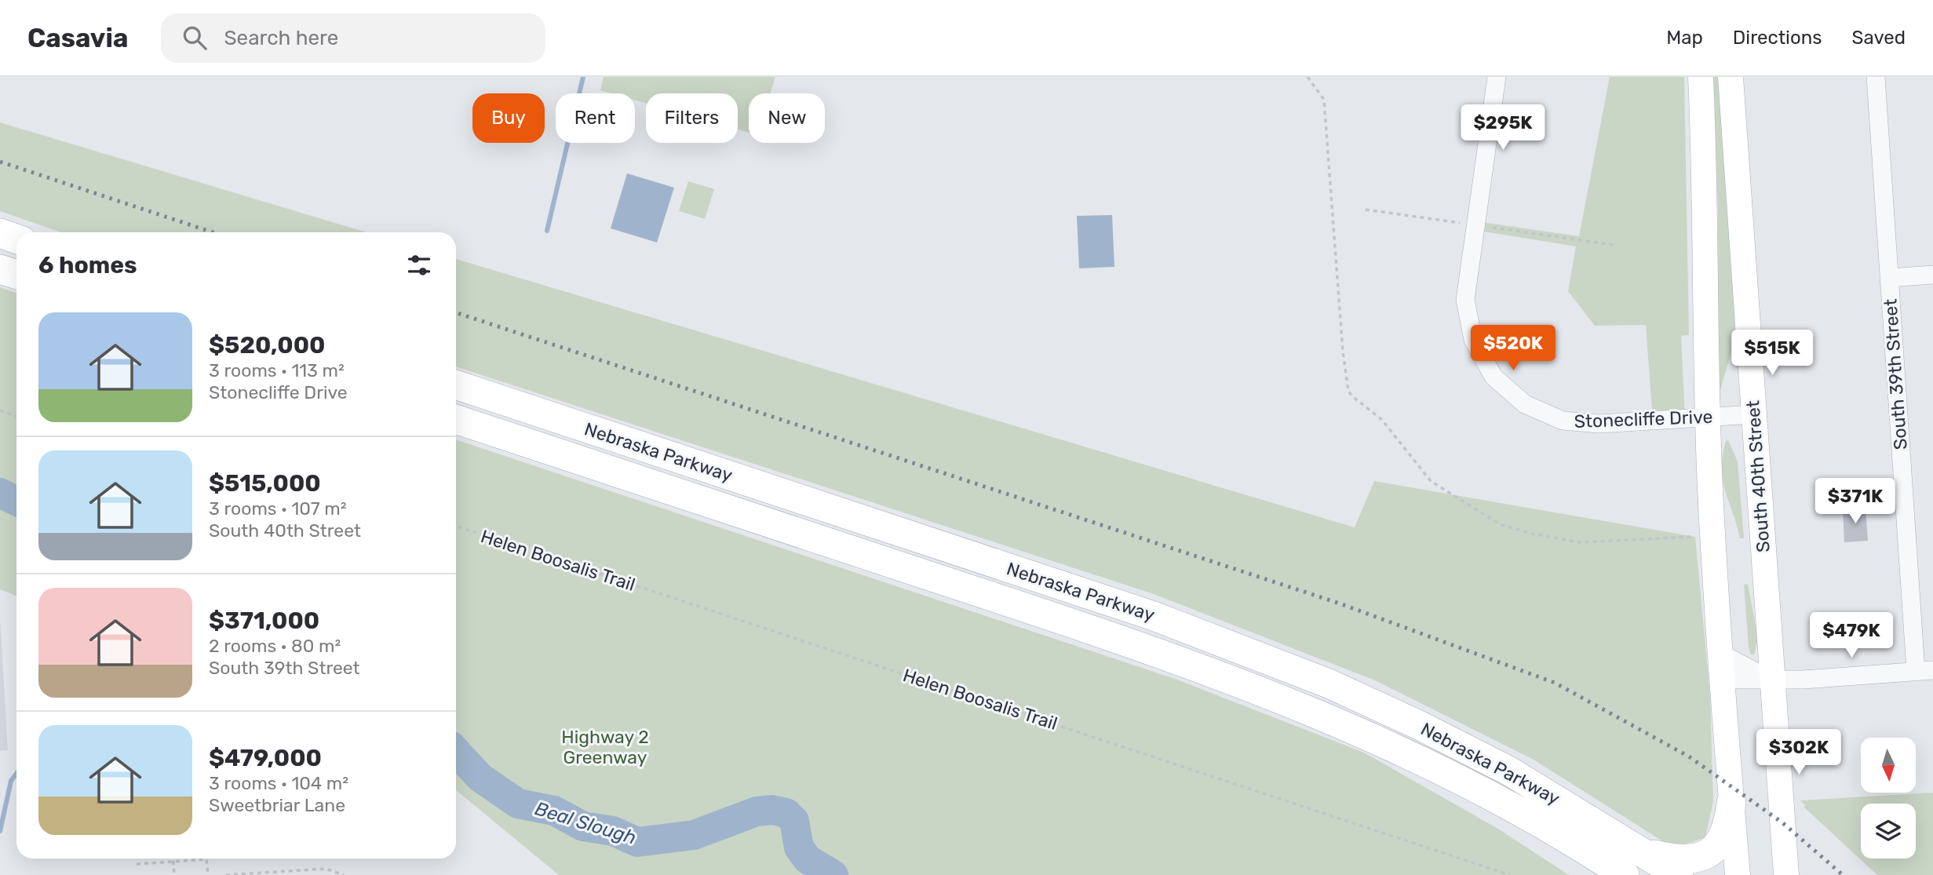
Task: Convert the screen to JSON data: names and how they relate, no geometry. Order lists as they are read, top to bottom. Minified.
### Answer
{"streets":{"main road":["Nebraska Parkway","South 40th Street"],"street":["South 39th Street","Stonecliffe Drive"],"path":["Helen Boosalis Trail"]},"crossings":[["Stonecliffe Drive","South 40th Street"]],"water":["Beal Slough"],"parks":["Highway 2 Greenway"],"north":"bottom","page":{"header":"Casavia","search":"Search here","nav":["Map","Directions","Saved"],"chip":["Buy","Rent","Filters","New"],"price":["$295K","$520K","$515K","$371K","$479K","$302K"],"heading":"6 homes","list":[{"name":"$520,000","note":"3 rooms · 113 m² · Stonecliffe Drive"},{"name":"$515,000","note":"3 rooms · 107 m² · South 40th Street"},{"name":"$371,000","note":"2 rooms · 80 m² · South 39th Street"},{"name":"$479,000","note":"3 rooms · 104 m² · Sweetbriar Lane"}]}}
